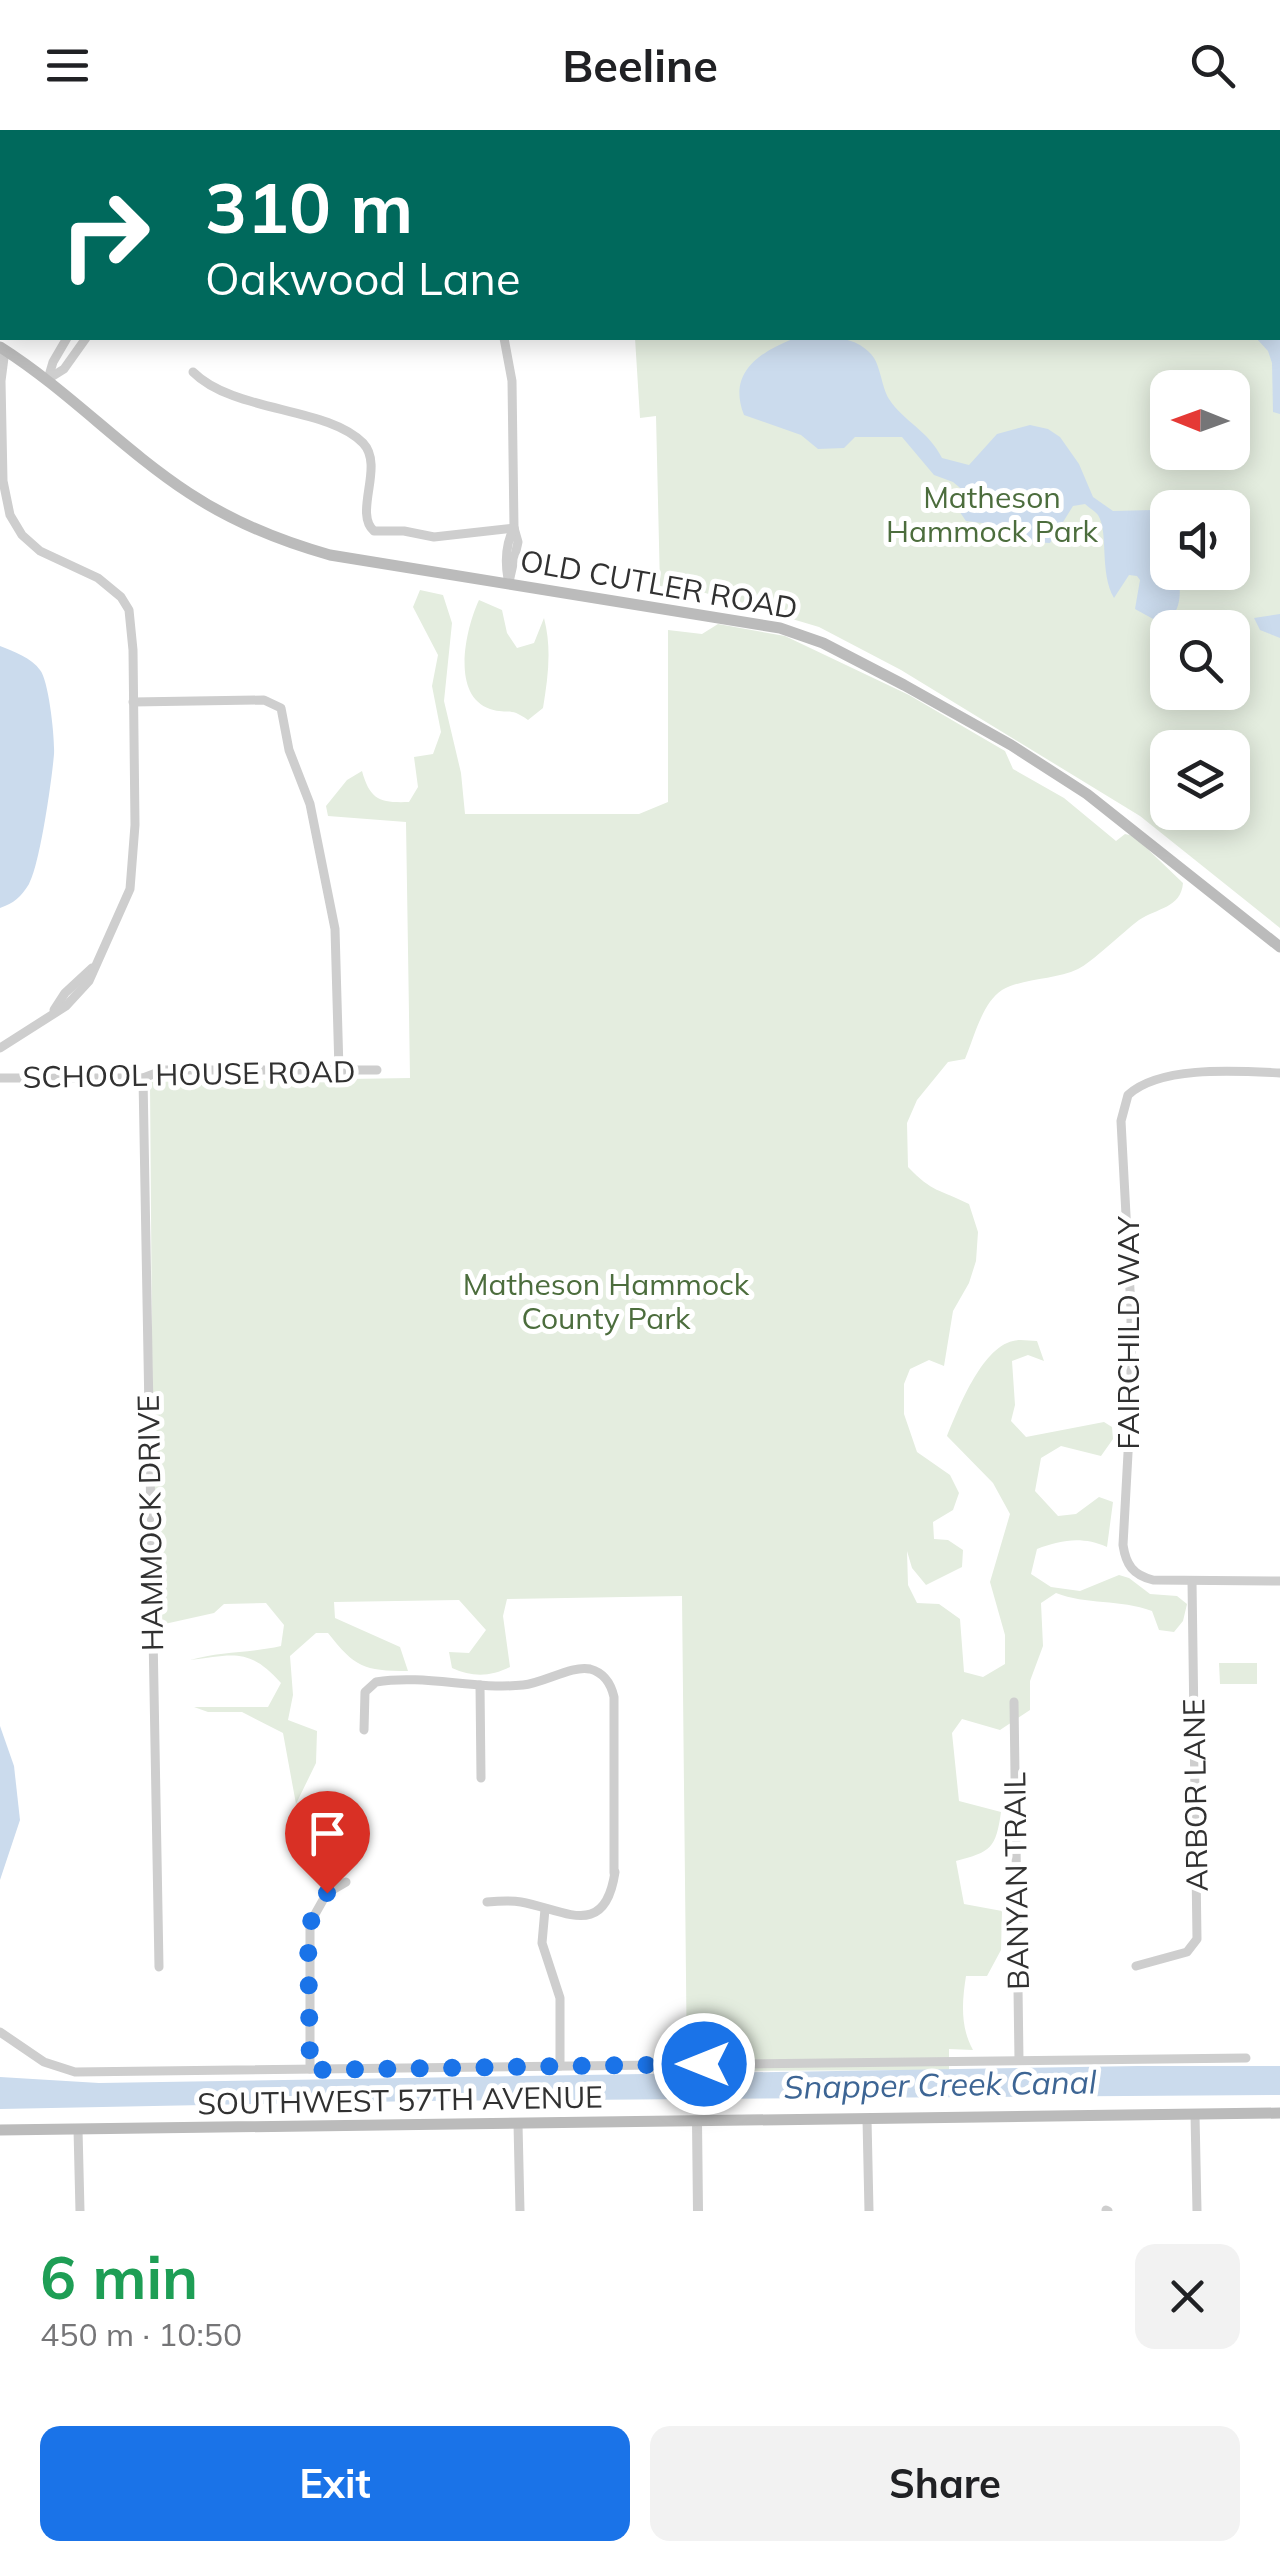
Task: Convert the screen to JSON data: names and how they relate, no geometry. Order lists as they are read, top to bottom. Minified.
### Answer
{"streets":{"main road":["OLD CUTLER ROAD","SOUTHWEST 57TH AVENUE"],"street":["SCHOOL HOUSE ROAD","FAIRCHILD WAY","HAMMOCK DRIVE","ARBOR LANE","BANYAN TRAIL"]},"crossings":[["SCHOOL HOUSE ROAD","HAMMOCK DRIVE"],["FAIRCHILD WAY","ARBOR LANE"]],"water":["Snapper Creek Canal"],"parks":["Matheson Hammock Park","Matheson Hammock County Park"],"north":"left","page":{"header":"Beeline","turn":["310 m","Oakwood Lane"],"heading":["6 min","450 m · 10:50"],"buttons":["Exit","Share"]}}
